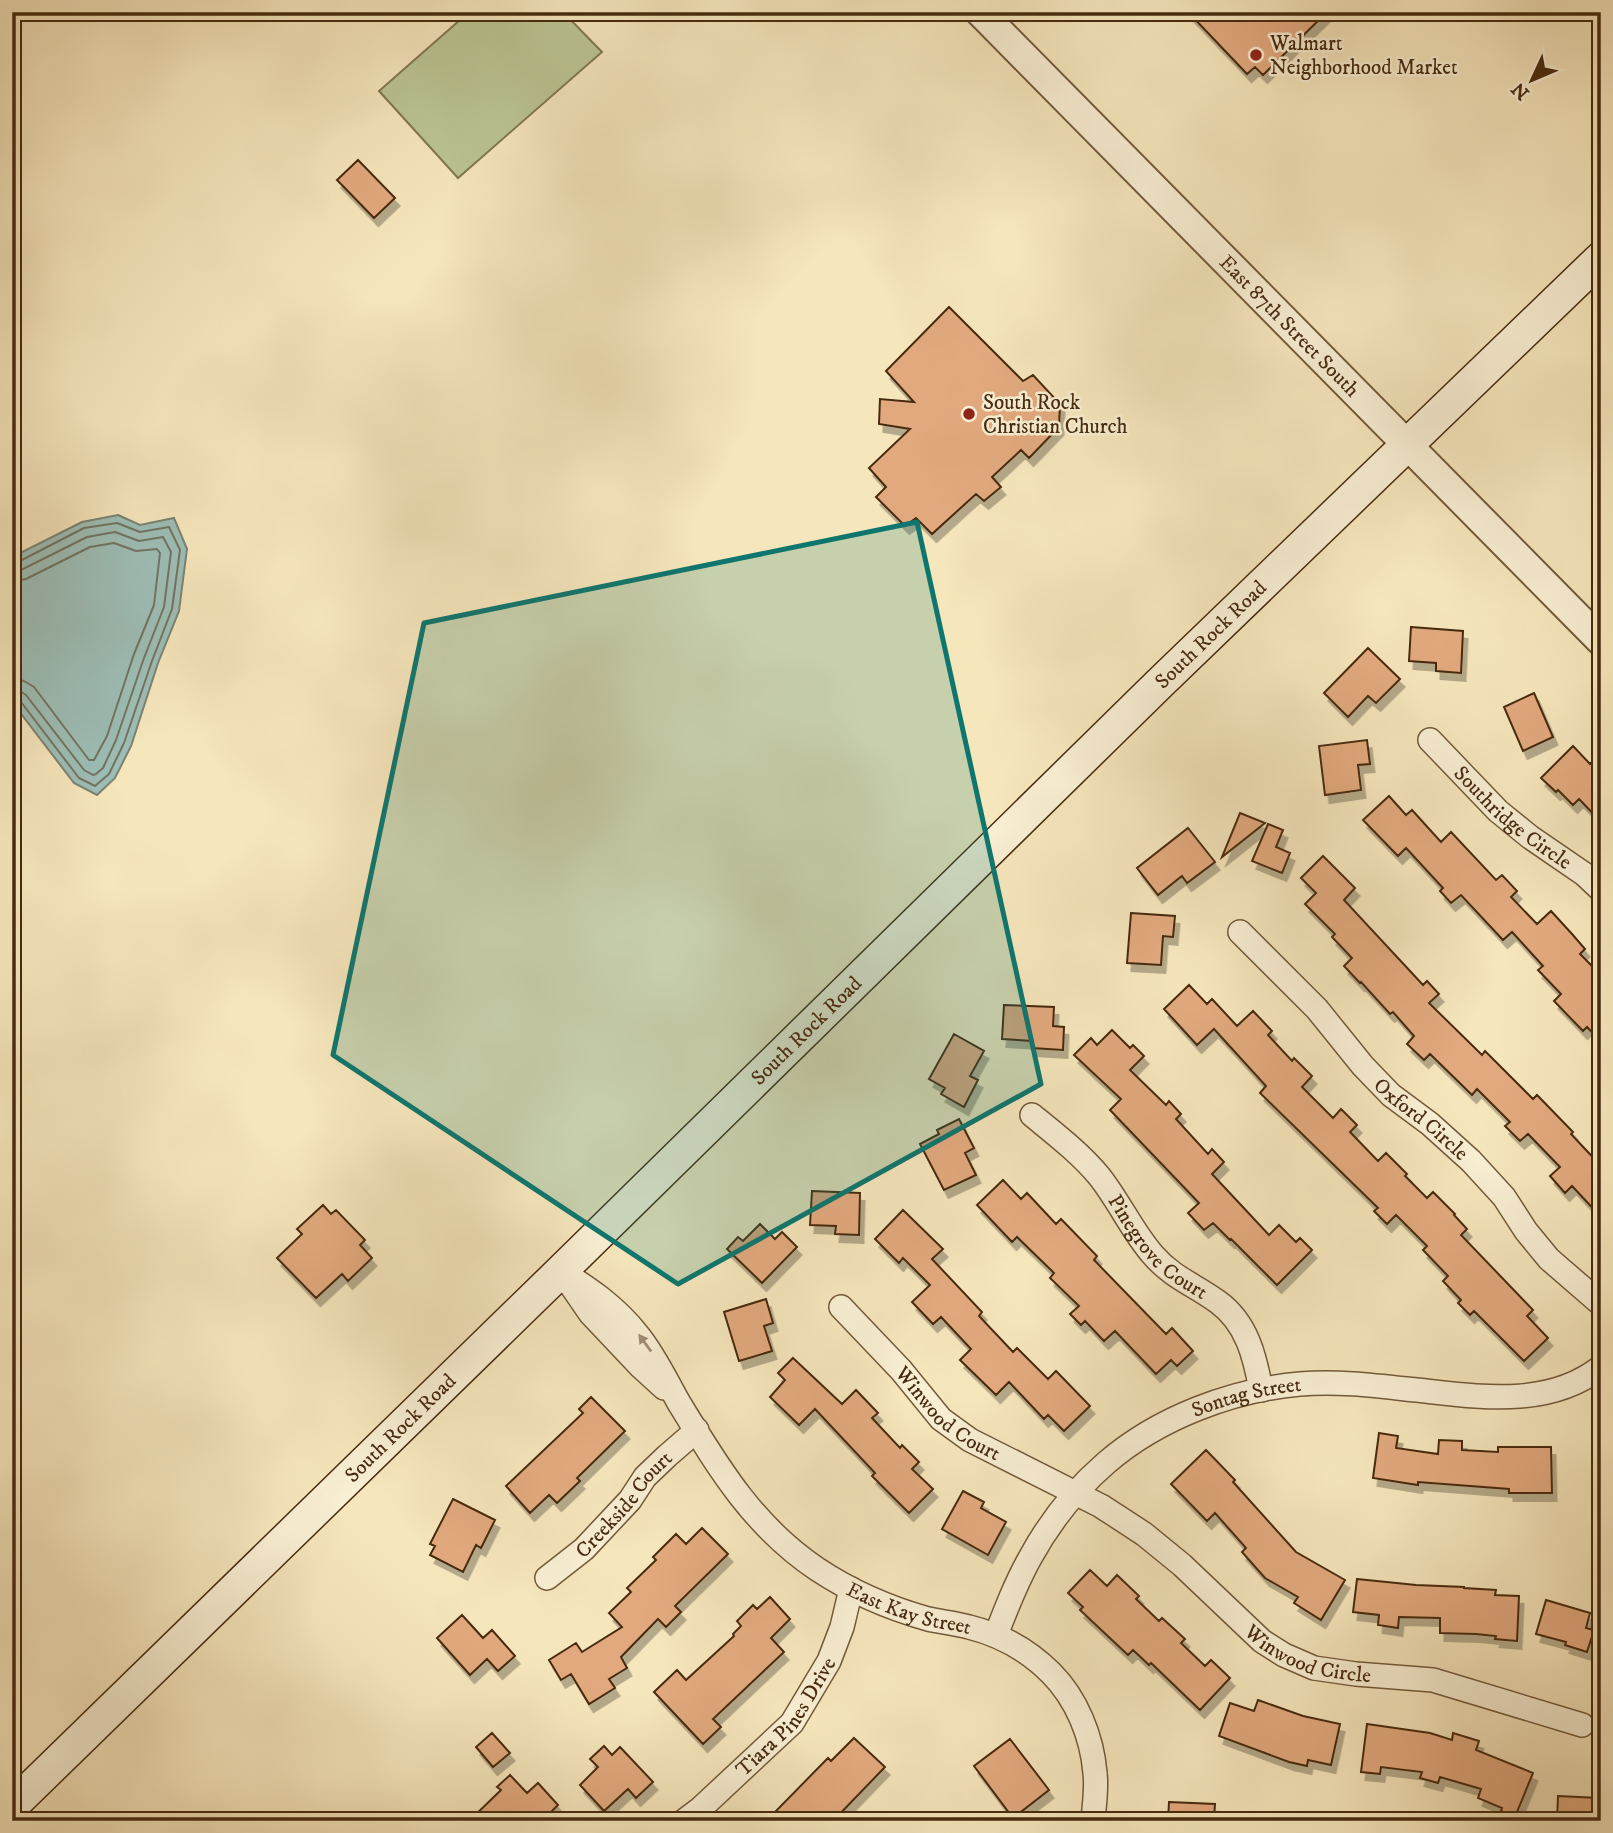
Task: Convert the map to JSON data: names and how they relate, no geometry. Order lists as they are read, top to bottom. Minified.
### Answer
{"streets":{"main road":["South Rock Road"],"street":["East 87th Street South","Southridge Circle","Oxford Circle","Pinegrove Court","Sontag Street","Winwood Court","Creekside Court","East Kay Street","Winwood Circle","Tiara Pines Drive"]},"crossings":[["East 87th Street South","South Rock Road"],["South Rock Road","East Kay Street"],["Pinegrove Court","Sontag Street"],["Sontag Street","Winwood Court"],["Sontag Street","East Kay Street"],["Sontag Street","Winwood Circle"],["Winwood Court","Winwood Circle"],["Creekside Court","East Kay Street"],["East Kay Street","Tiara Pines Drive"]],"places":["Walmart Neighborhood Market","South Rock Christian Church"],"north":"bottom left"}
